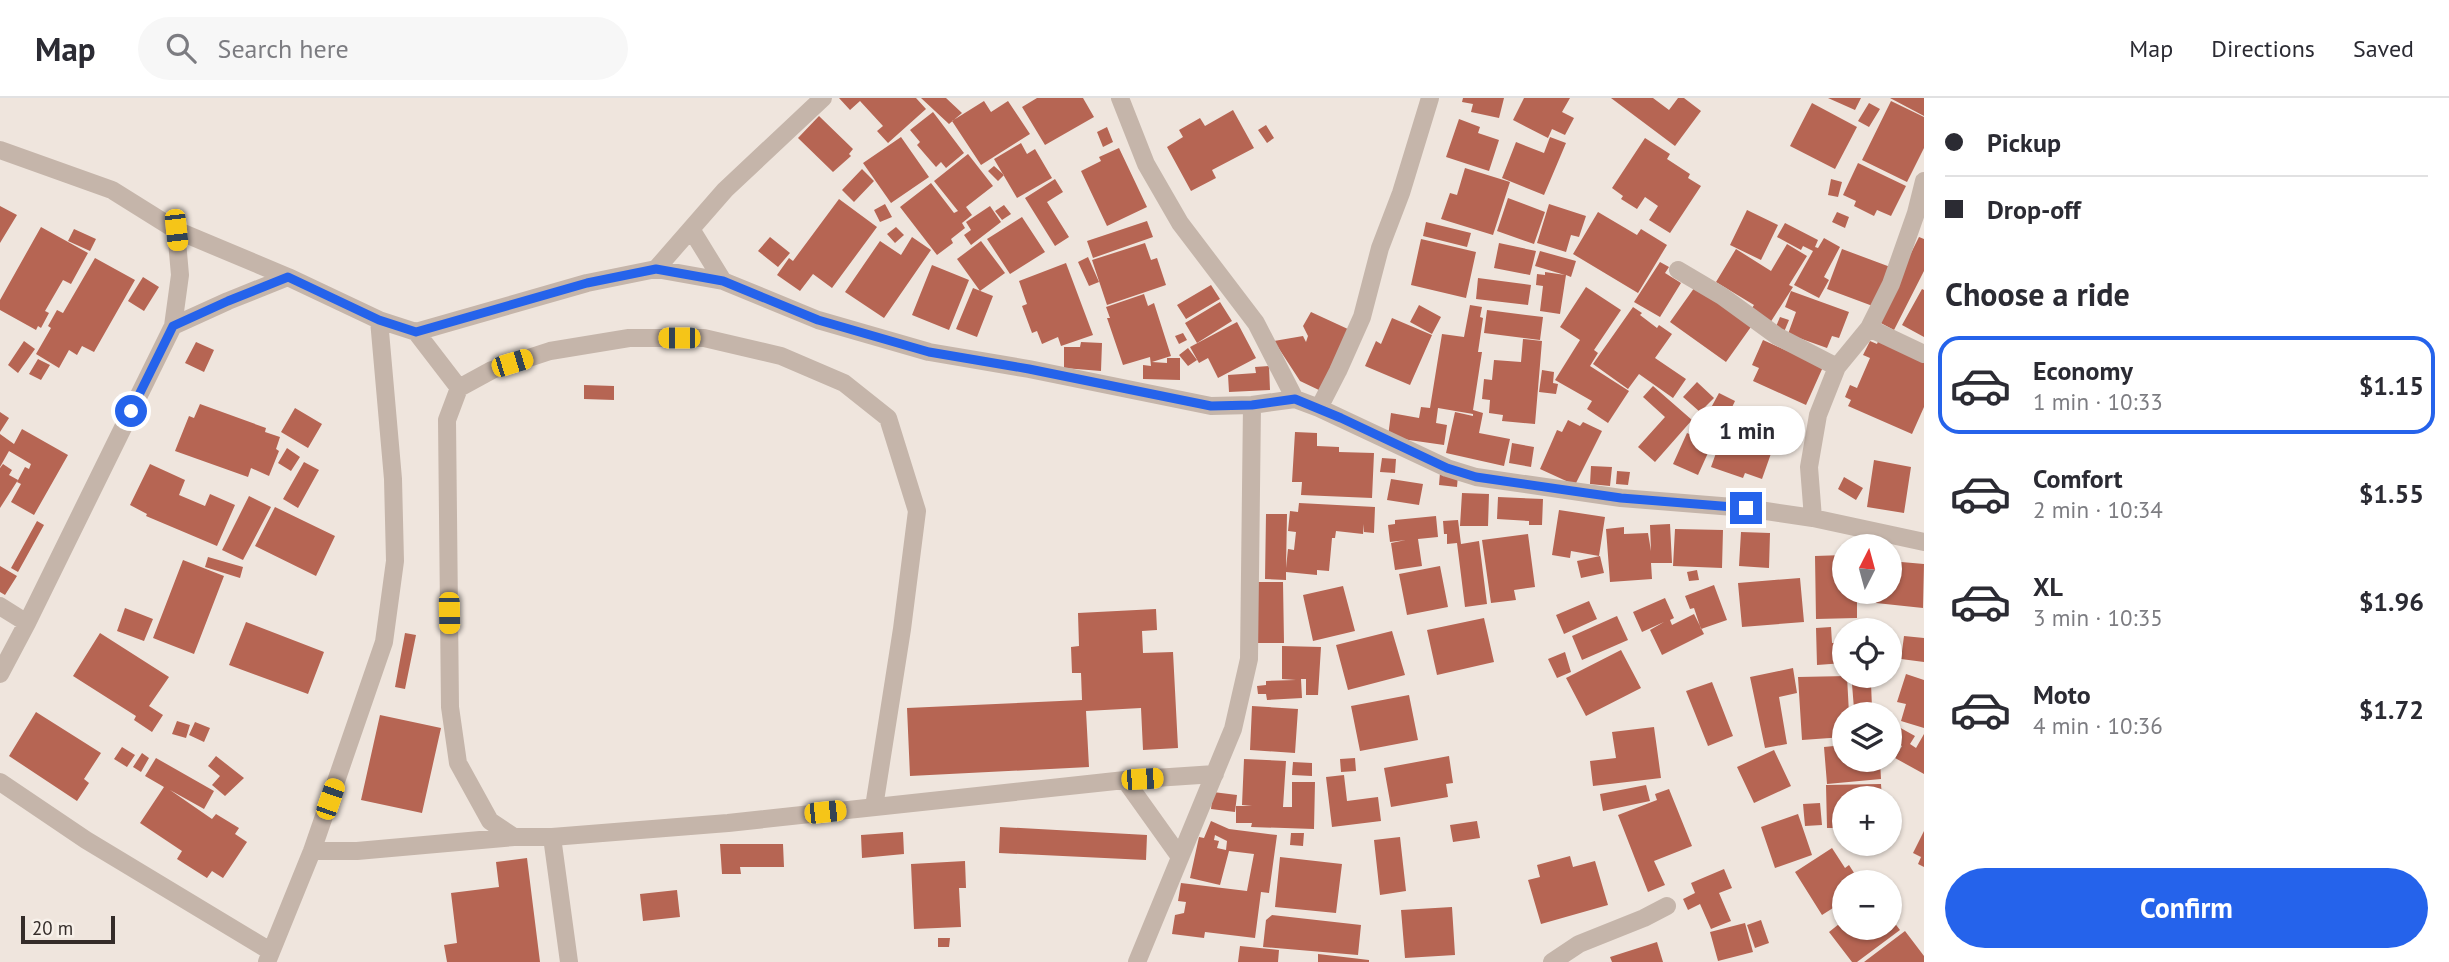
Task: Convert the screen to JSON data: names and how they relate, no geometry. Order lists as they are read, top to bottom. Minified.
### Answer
{"scale_bar":"20 m","north":"top","page":{"header":"Map","search":"Search here","nav":["Map","Directions","Saved"],"banner":["Pickup","Drop-off"],"heading":"Choose a ride","list":[{"name":"Economy","note":"1 min · 10:33","value":"$1.15"},{"name":"Comfort","note":"2 min · 10:34","value":"$1.55"},{"name":"XL","note":"3 min · 10:35","value":"$1.96"},{"name":"Moto","note":"4 min · 10:36","value":"$1.72"}],"bubble":"1 min","map_buttons":["+","−"],"buttons":"Confirm","scale":"20 m"}}
